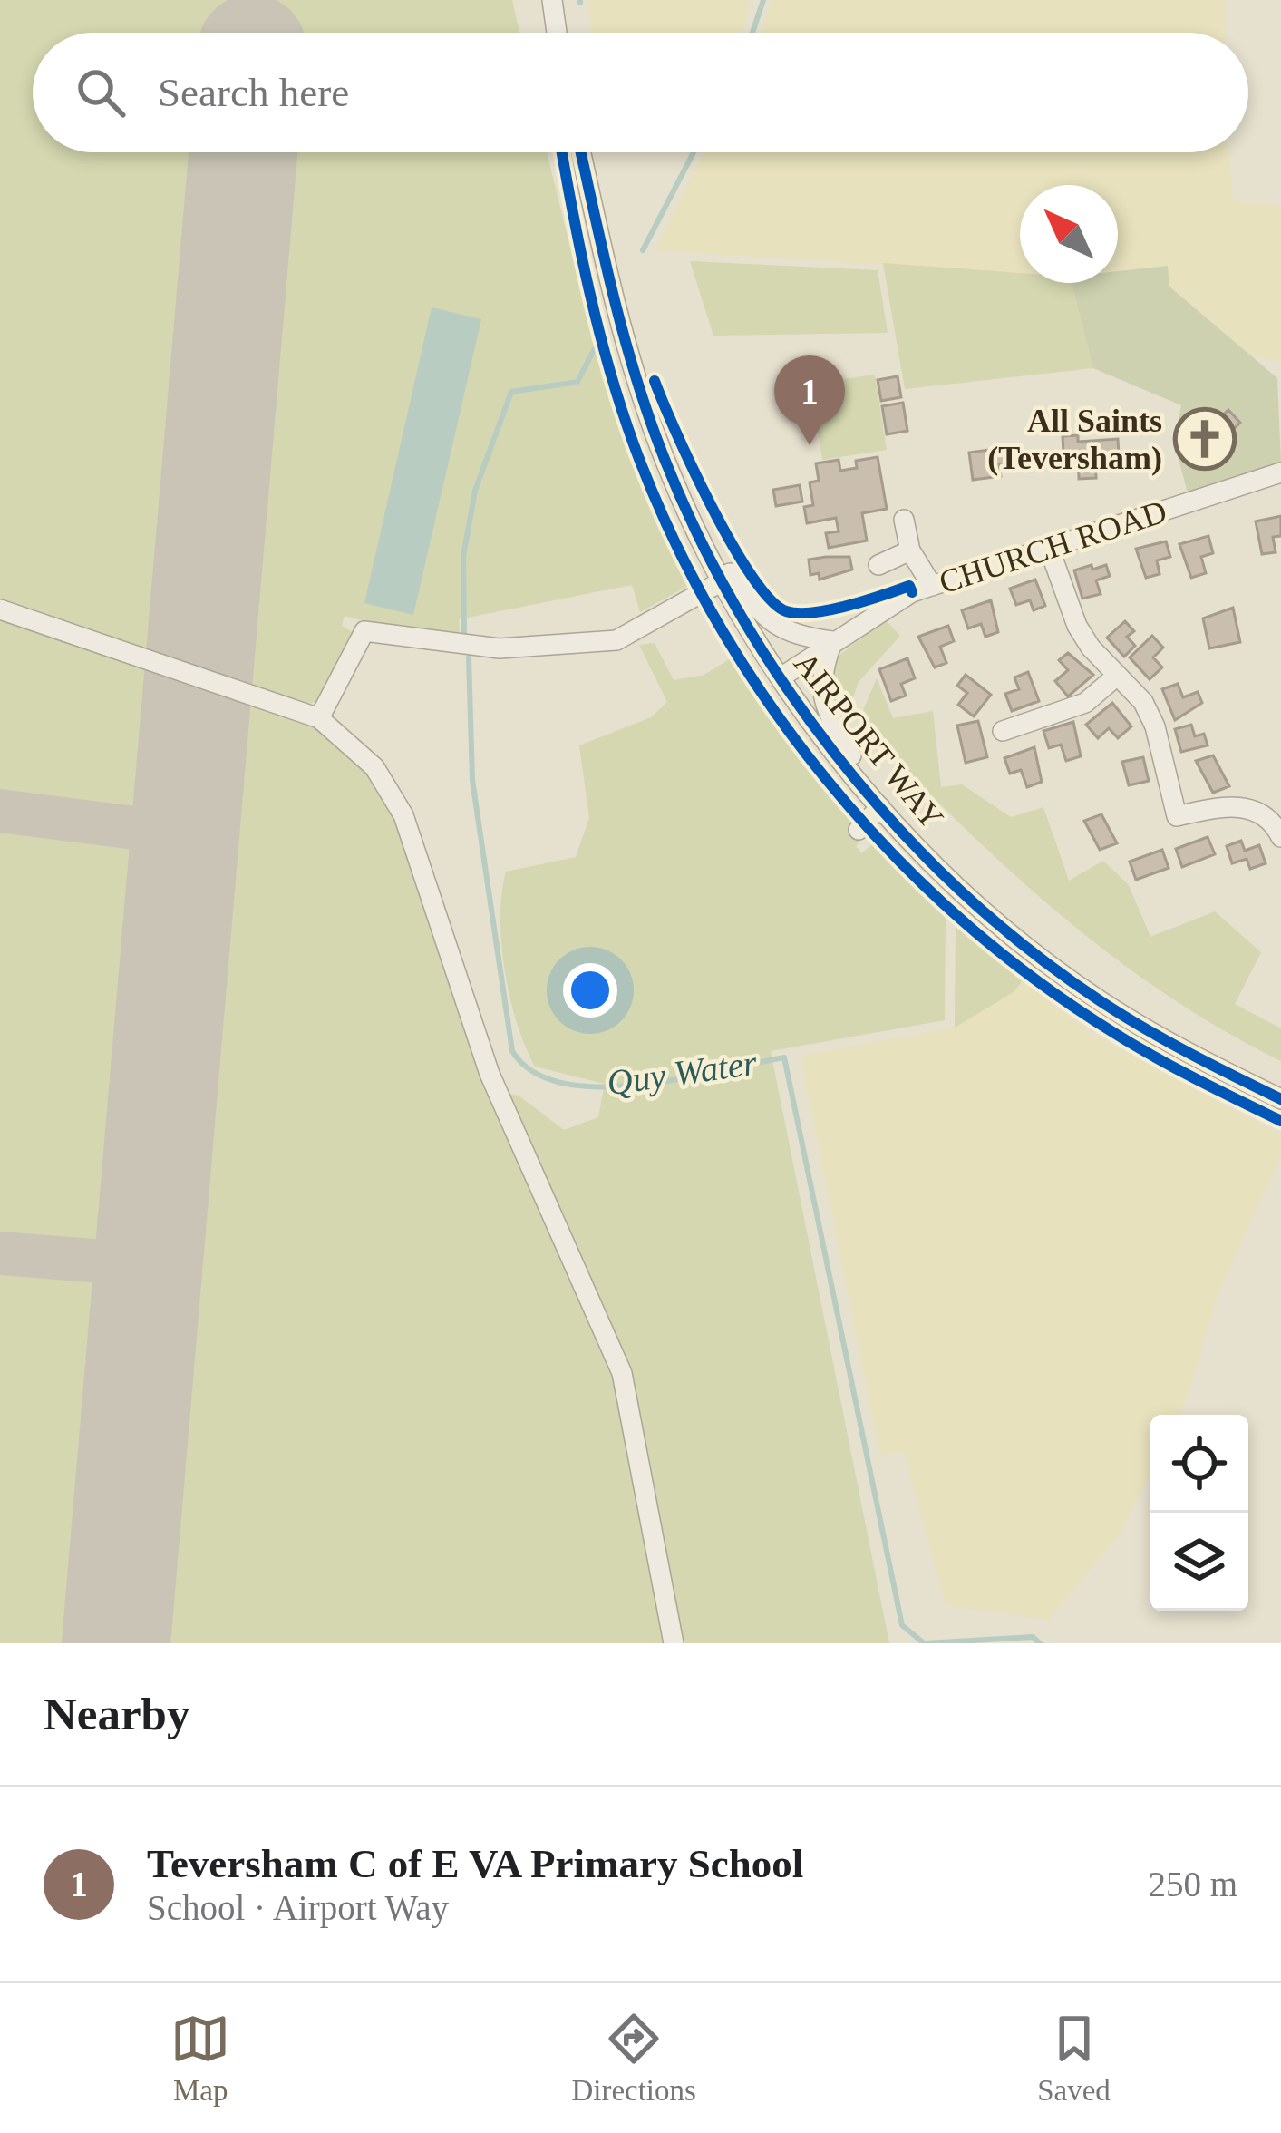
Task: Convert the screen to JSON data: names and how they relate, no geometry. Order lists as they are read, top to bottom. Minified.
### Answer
{"streets":{"street":["CHURCH ROAD","AIRPORT WAY"]},"crossings":[["CHURCH ROAD","AIRPORT WAY"]],"water":["Quy Water"],"places":{"church":["All Saints (Teversham)"]},"north":"top left","page":{"search":"Search here","pins":"1","heading":"Nearby","list":[{"mark":"1","name":"Teversham C of E VA Primary School","note":"School · Airport Way","value":"250 m"}],"nav":["Map","Directions","Saved"]}}
